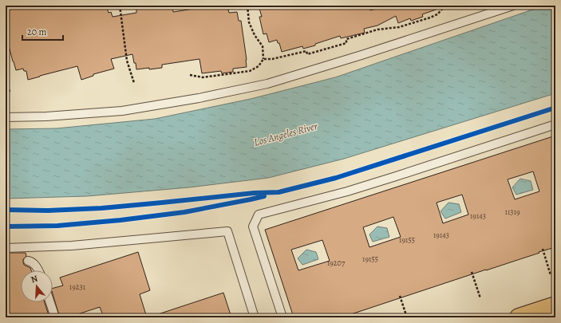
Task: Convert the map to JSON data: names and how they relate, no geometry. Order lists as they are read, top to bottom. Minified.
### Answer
{"water":["Los Angeles River"],"house_numbers":["11319","19143","19143","19155","19155","19207","19231"],"scale_bar":"20 m","north":"top"}
